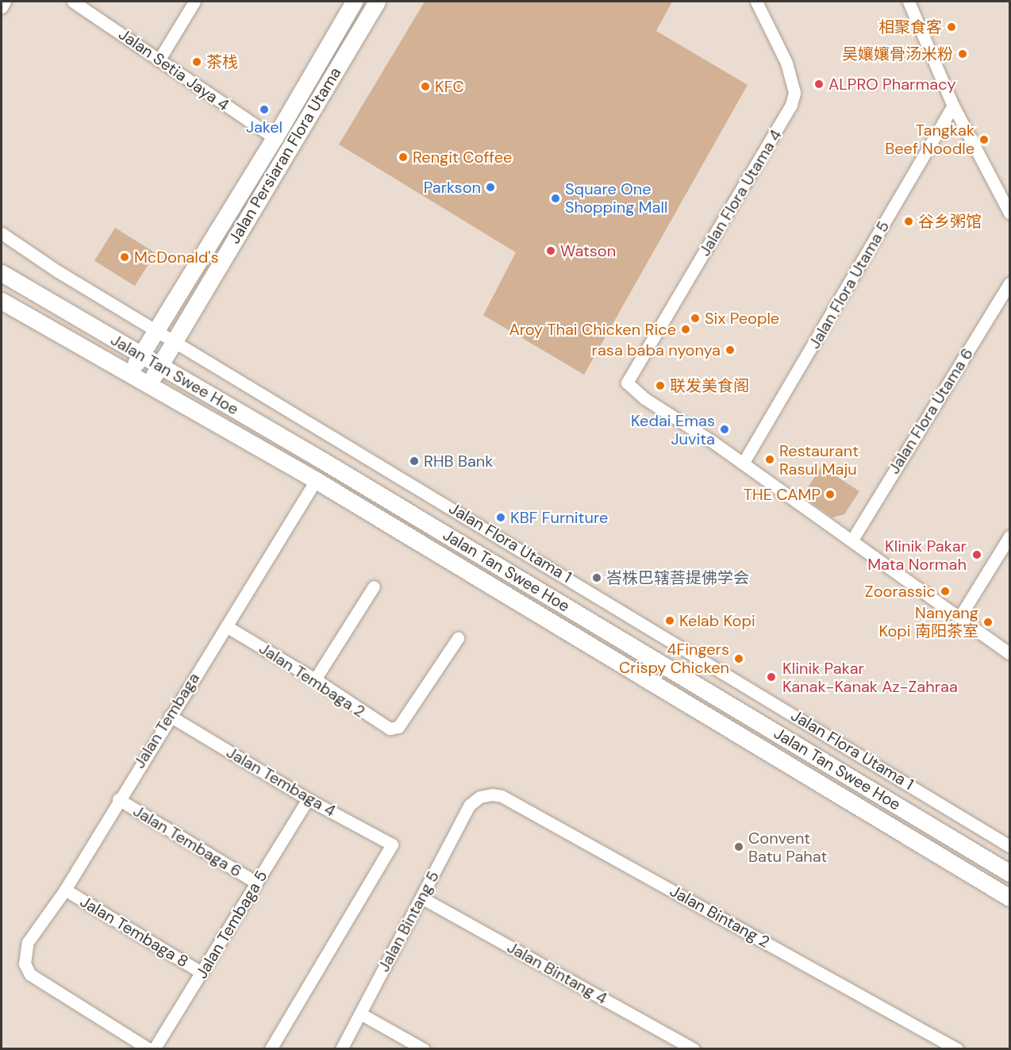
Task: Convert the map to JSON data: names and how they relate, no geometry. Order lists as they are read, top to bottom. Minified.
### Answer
{"streets":{"main road":["Jalan Persiaran Flora Utama","Jalan Tan Swee Hoe"],"street":["Jalan Setia Jaya 4","Jalan Flora Utama 4","Jalan Flora Utama 5","Jalan Flora Utama 6","Jalan Flora Utama 1","Jalan Tembaga 2","Jalan Tembaga","Jalan Tembaga 4","Jalan Tembaga 6","Jalan Bintang 2","Jalan Bintang 5","Jalan Tembaga 5","Jalan Tembaga 8","Jalan Bintang 4"]},"crossings":[["Jalan Setia Jaya 4","Jalan Persiaran Flora Utama"],["Jalan Persiaran Flora Utama","Jalan Tan Swee Hoe"],["Jalan Persiaran Flora Utama","Jalan Flora Utama 1"],["Jalan Flora Utama 4","Jalan Flora Utama 5"],["Jalan Tan Swee Hoe","Jalan Tembaga"],["Jalan Tembaga 2","Jalan Tembaga"],["Jalan Tembaga","Jalan Tembaga 4"],["Jalan Tembaga","Jalan Tembaga 6"],["Jalan Tembaga","Jalan Tembaga 8"],["Jalan Tembaga 4","Jalan Tembaga 5"],["Jalan Tembaga 6","Jalan Tembaga 5"],["Jalan Bintang 2","Jalan Bintang 5"],["Jalan Bintang 5","Jalan Bintang 4"],["Jalan Tembaga 5","Jalan Tembaga 8"]],"places":["相聚食客","吴孃孃骨汤米粉","茶栈","ALPRO Pharmacy","KFC","Jakel","Tangkak Beef Noodle","Rengit Coffee","Parkson","Square One Shopping Mall","谷乡粥馆","Watson","McDonald's","Six People","Aroy Thai Chicken Rice","rasa baba nyonya","联发美食阁","Kedai Emas Juvita","Restaurant Rasul Maju","RHB Bank","THE CAMP","KBF Furniture","Klinik Pakar Mata Normah","峇株巴辖菩提佛学会","Zoorassic","Kelab Kopi","Nanyang Kopi 南阳茶室","4Fingers Crispy Chicken","Klinik Pakar Kanak-Kanak Az-Zahraa","Convent Batu Pahat"]}
